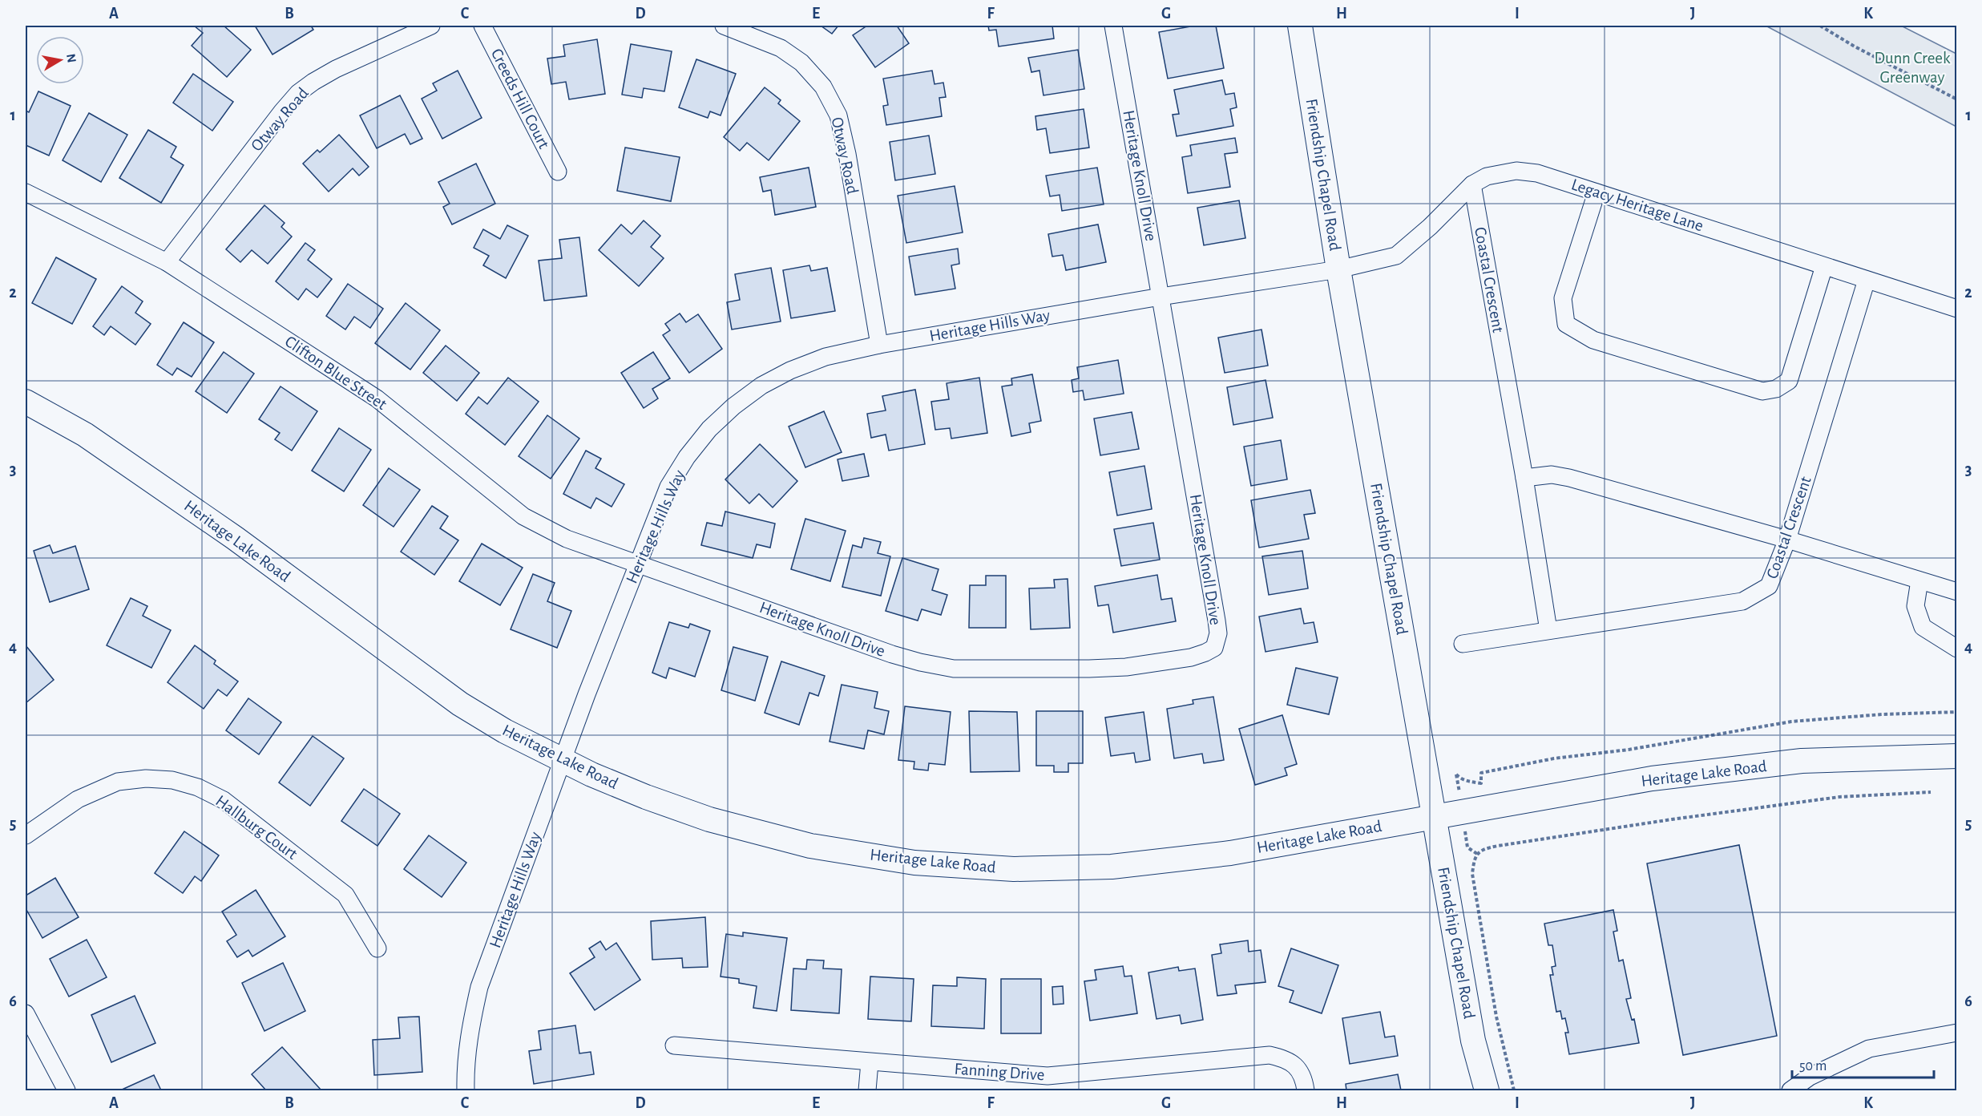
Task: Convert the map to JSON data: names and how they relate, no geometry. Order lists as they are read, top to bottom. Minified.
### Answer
{"streets":{"main road":["Friendship Chapel Road","Heritage Lake Road"],"street":["Creeds Hill Court","Otway Road","Heritage Knoll Drive","Legacy Heritage Lane","Coastal Crescent","Heritage Hills Way","Clifton Blue Street","Hallburg Court","Fanning Drive"]},"crossings":[["Otway Road","Heritage Hills Way"],["Otway Road","Clifton Blue Street"],["Friendship Chapel Road","Legacy Heritage Lane"],["Friendship Chapel Road","Heritage Hills Way"],["Friendship Chapel Road","Heritage Lake Road"],["Heritage Knoll Drive","Heritage Hills Way"],["Heritage Knoll Drive","Clifton Blue Street"],["Legacy Heritage Lane","Coastal Crescent"],["Legacy Heritage Lane","Heritage Hills Way"],["Heritage Hills Way","Clifton Blue Street"],["Heritage Hills Way","Heritage Lake Road"]],"parks":["Dunn Creek Greenway"],"scale_bar":"50 m","north":"right","grid":{"columns":["A","B","C","D","E","F","G","H","I","J","K"],"rows":["1","2","3","4","5","6"]}}
